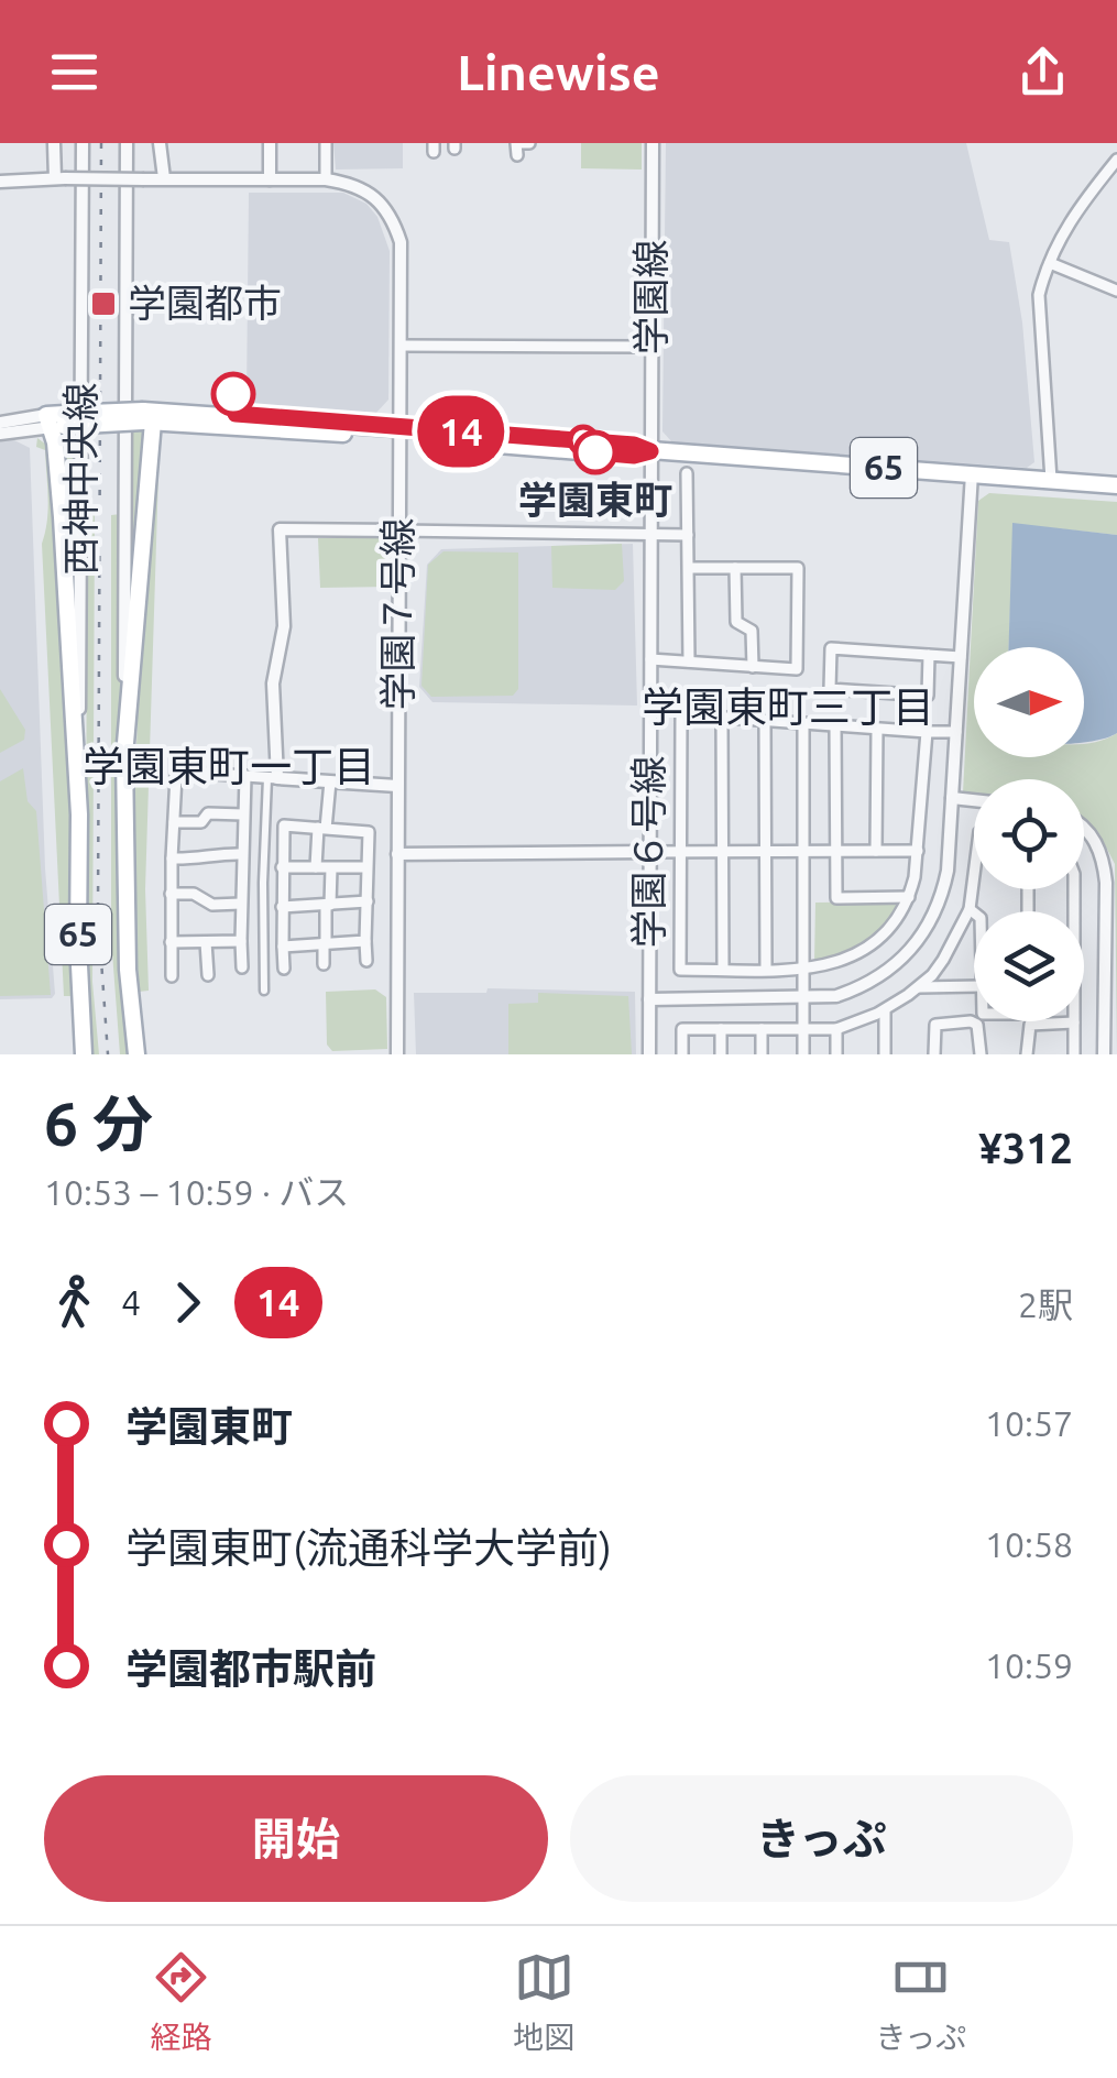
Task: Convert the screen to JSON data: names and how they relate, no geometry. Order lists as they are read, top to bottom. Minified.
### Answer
{"streets":{"main road":["65"],"street":["学園線","西神中央線","学園７号線","学園６号線"]},"crossings":[["学園線","65"],["学園線","学園６号線"],["65","西神中央線"],["65","学園７号線"],["65","学園６号線"]],"districts":["学園東町三丁目","学園東町一丁目"],"places":{"transit":["学園都市"],"other":["学園東町"]},"lines":["bus line 14"],"north":"right","page":{"header":"Linewise","on_map":"14","heading":["6 分","10:53 – 10:59 · バス","¥312"],"legs":["4","14","2駅"],"list":[{"name":"学園東町","value":"10:57"},{"name":"学園東町(流通科学大学前)","value":"10:58"},{"name":"学園都市駅前","value":"10:59"}],"buttons":["開始","きっぷ"],"tabs":["経路","地図","きっぷ"]}}
